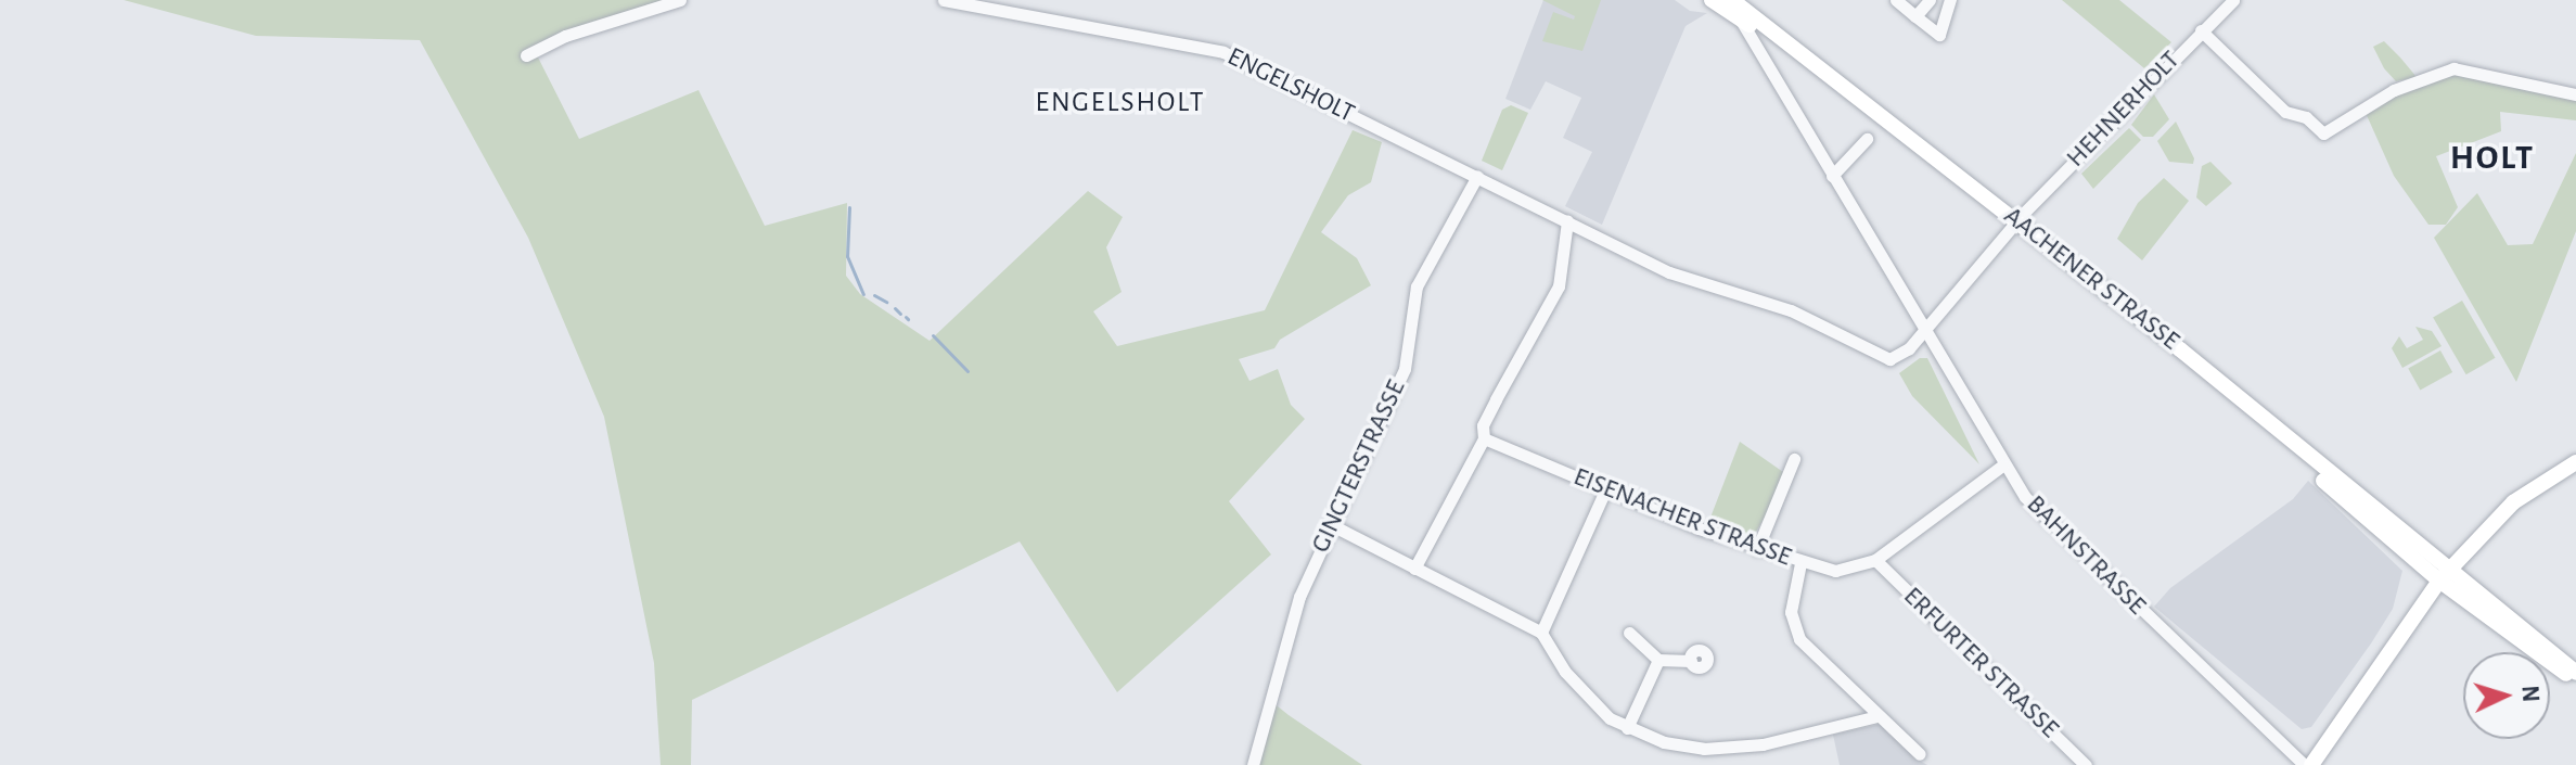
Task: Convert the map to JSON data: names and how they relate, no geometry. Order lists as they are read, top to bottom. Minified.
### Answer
{"streets":{"main road":["AACHENER STRASSE"],"street":["ENGELSHOLT","HEHNERHOLT","GINGTERSTRASSE","EISENACHER STRASSE","BAHNSTRASSE","ERFURTER STRASSE"]},"crossings":[["ENGELSHOLT","HEHNERHOLT"],["ENGELSHOLT","AACHENER STRASSE"],["ENGELSHOLT","GINGTERSTRASSE"],["ENGELSHOLT","BAHNSTRASSE"],["HEHNERHOLT","AACHENER STRASSE"],["AACHENER STRASSE","BAHNSTRASSE"],["EISENACHER STRASSE","BAHNSTRASSE"],["EISENACHER STRASSE","ERFURTER STRASSE"]],"districts":["ENGELSHOLT","HOLT"],"north":"right"}
